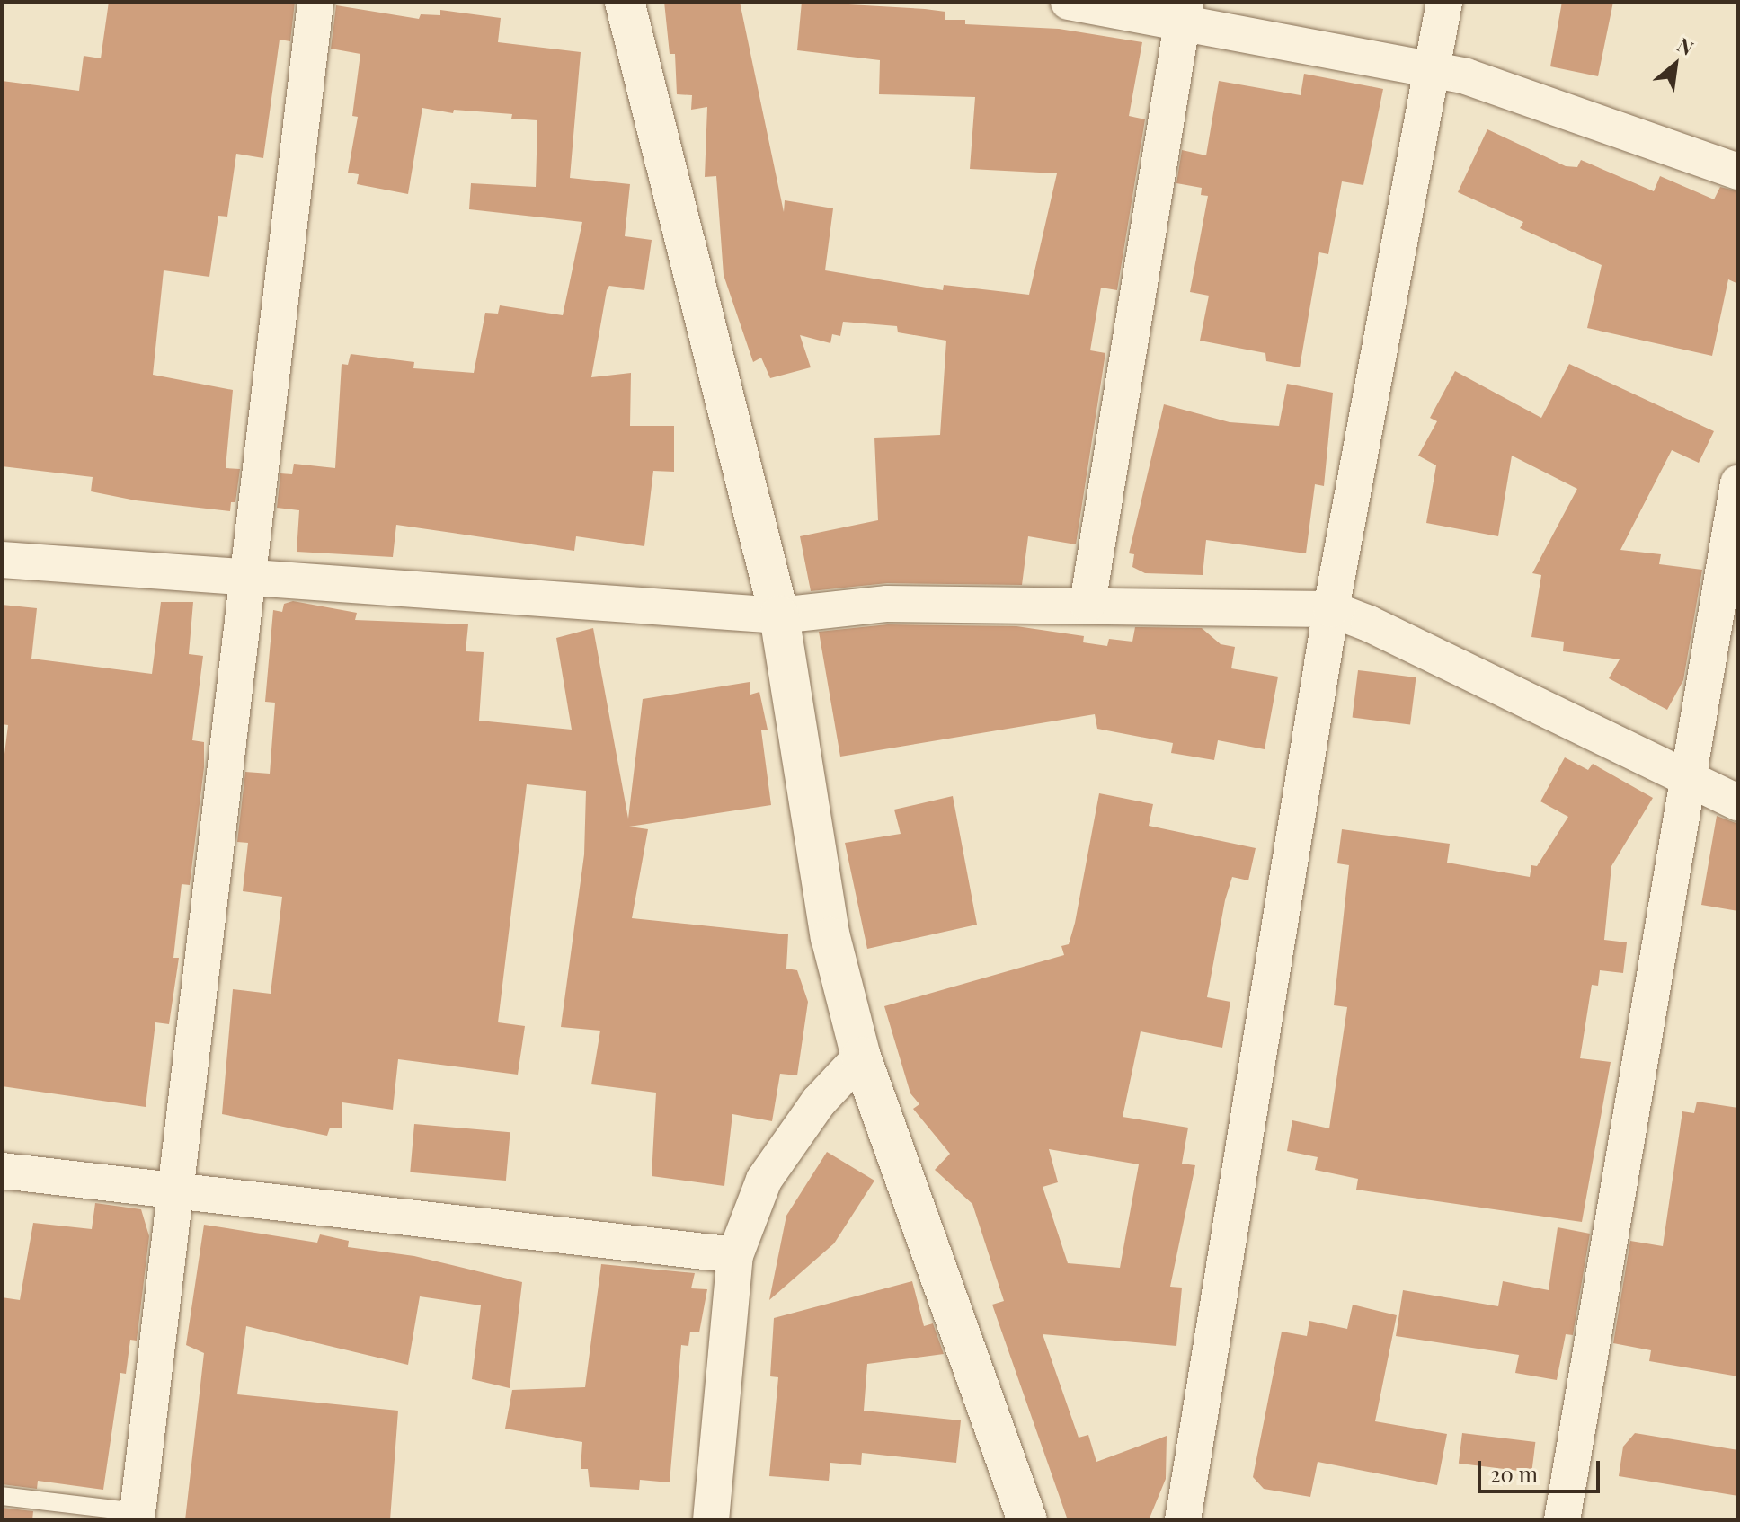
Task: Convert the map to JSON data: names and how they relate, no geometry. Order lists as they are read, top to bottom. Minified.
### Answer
{"scale_bar":"20 m","north":"top right"}
